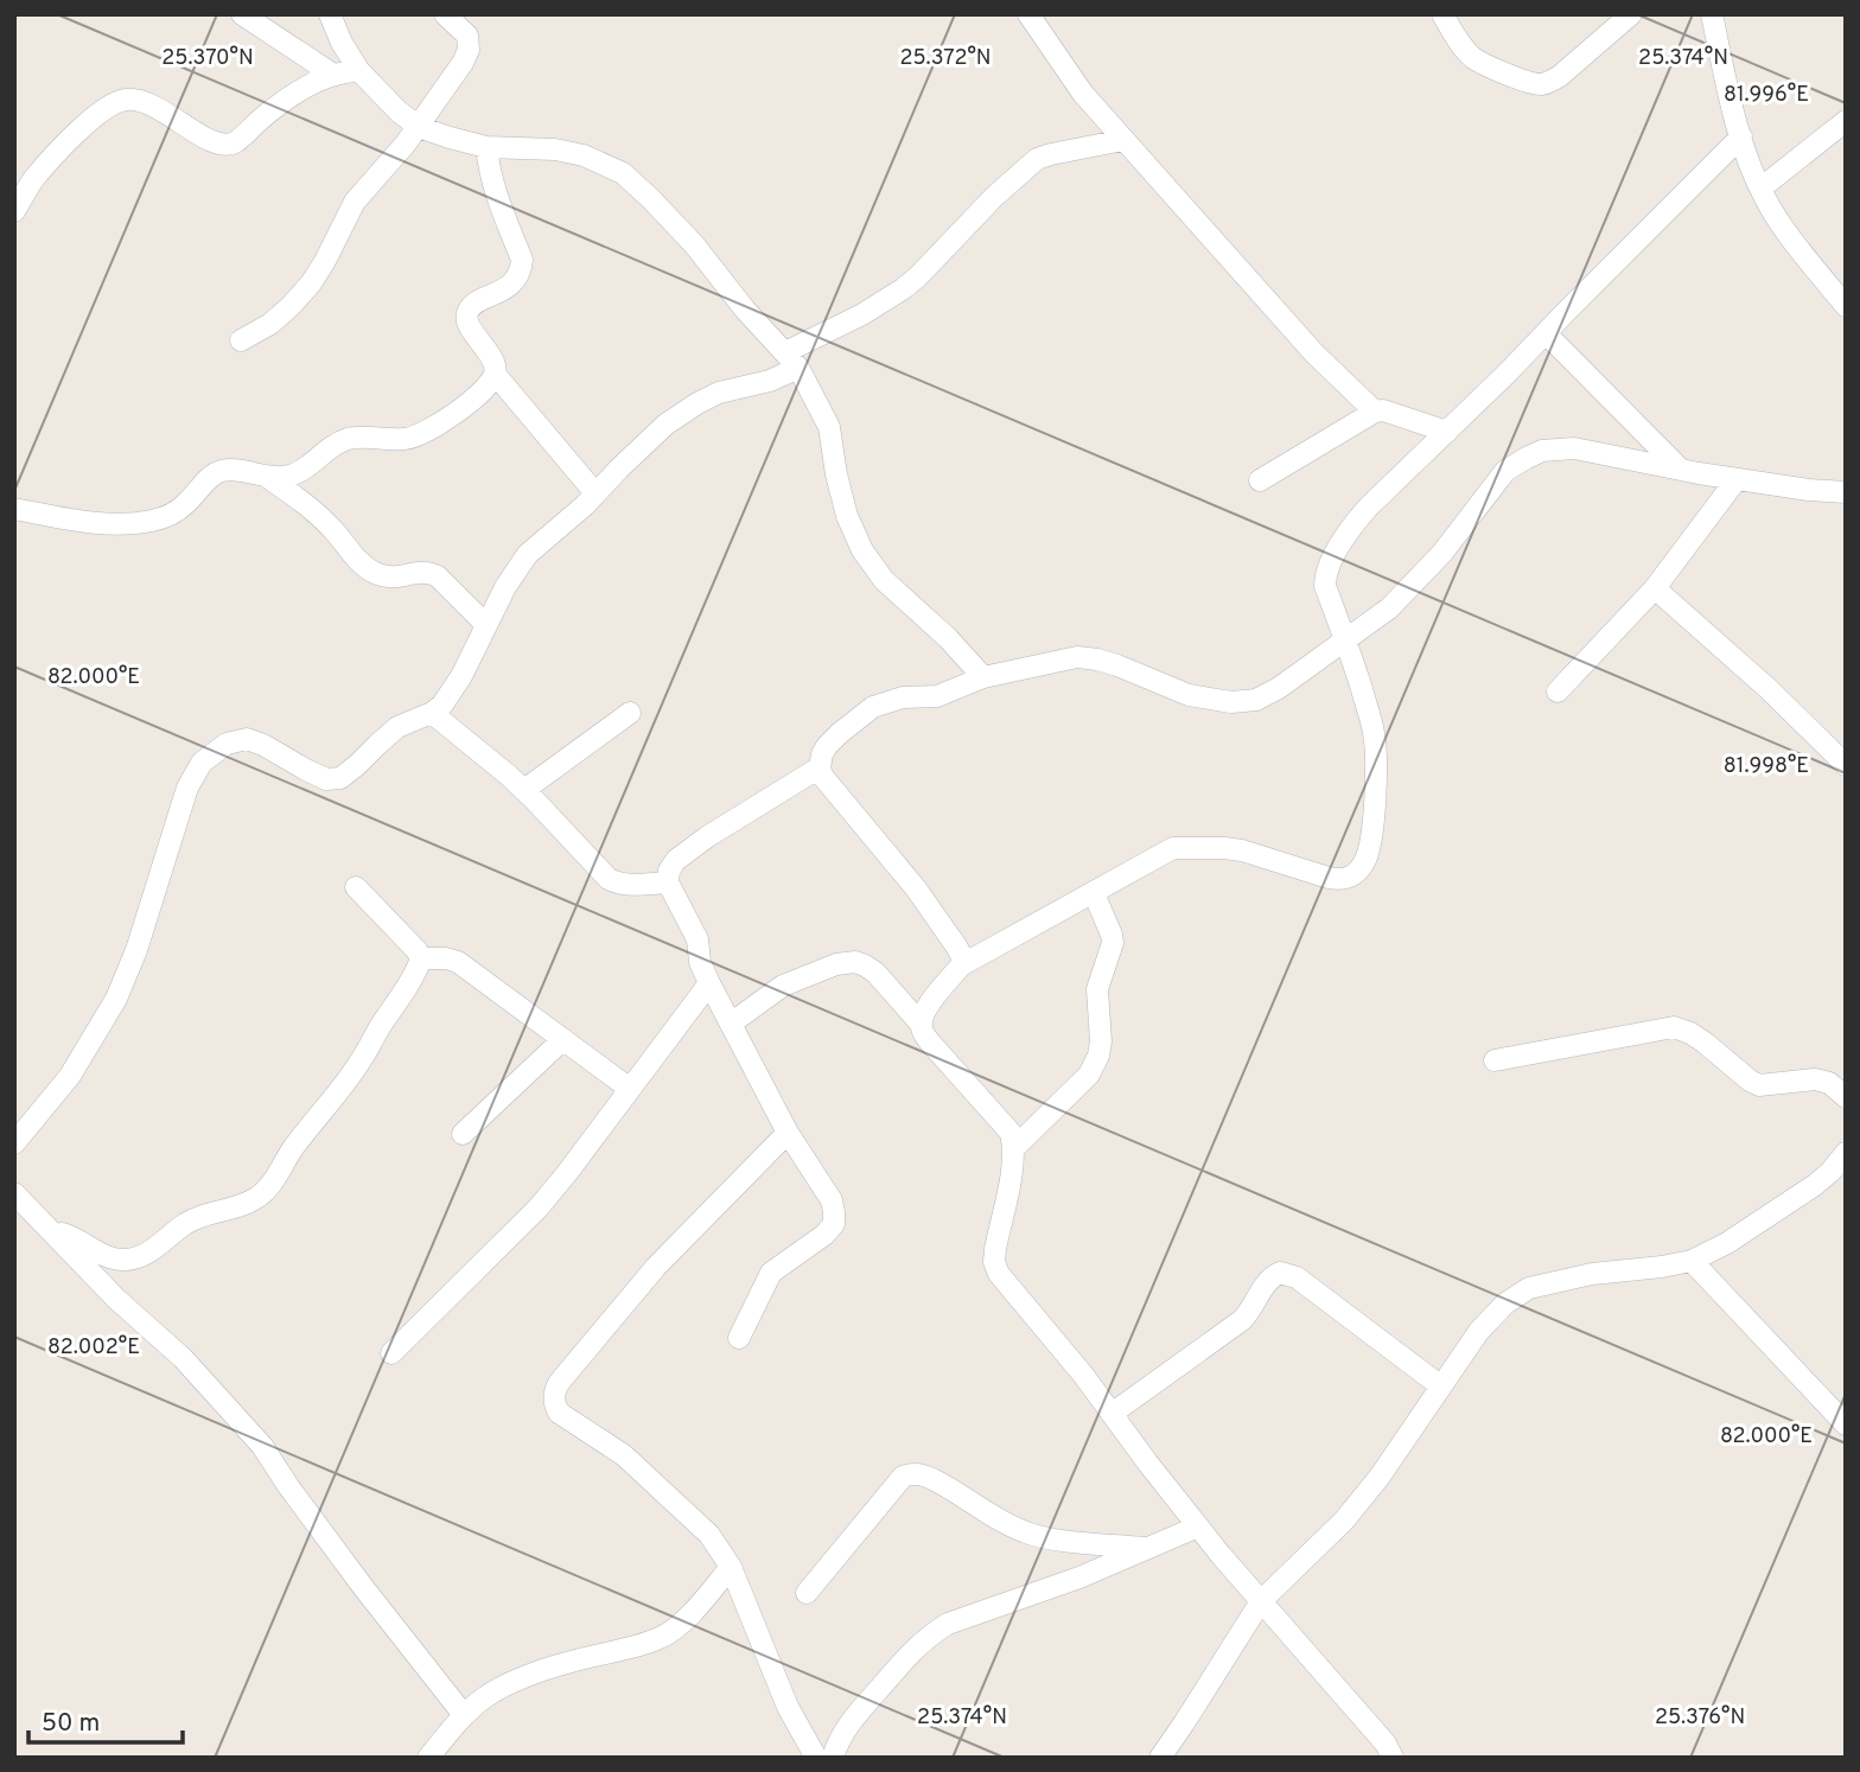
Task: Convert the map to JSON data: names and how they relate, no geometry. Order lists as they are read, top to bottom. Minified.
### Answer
{"scale_bar":"50 m","coordinates":["25.370°N","25.372°N","25.374°N","81.996°E","82.000°E","81.998°E","82.002°E","25.376°N"]}
